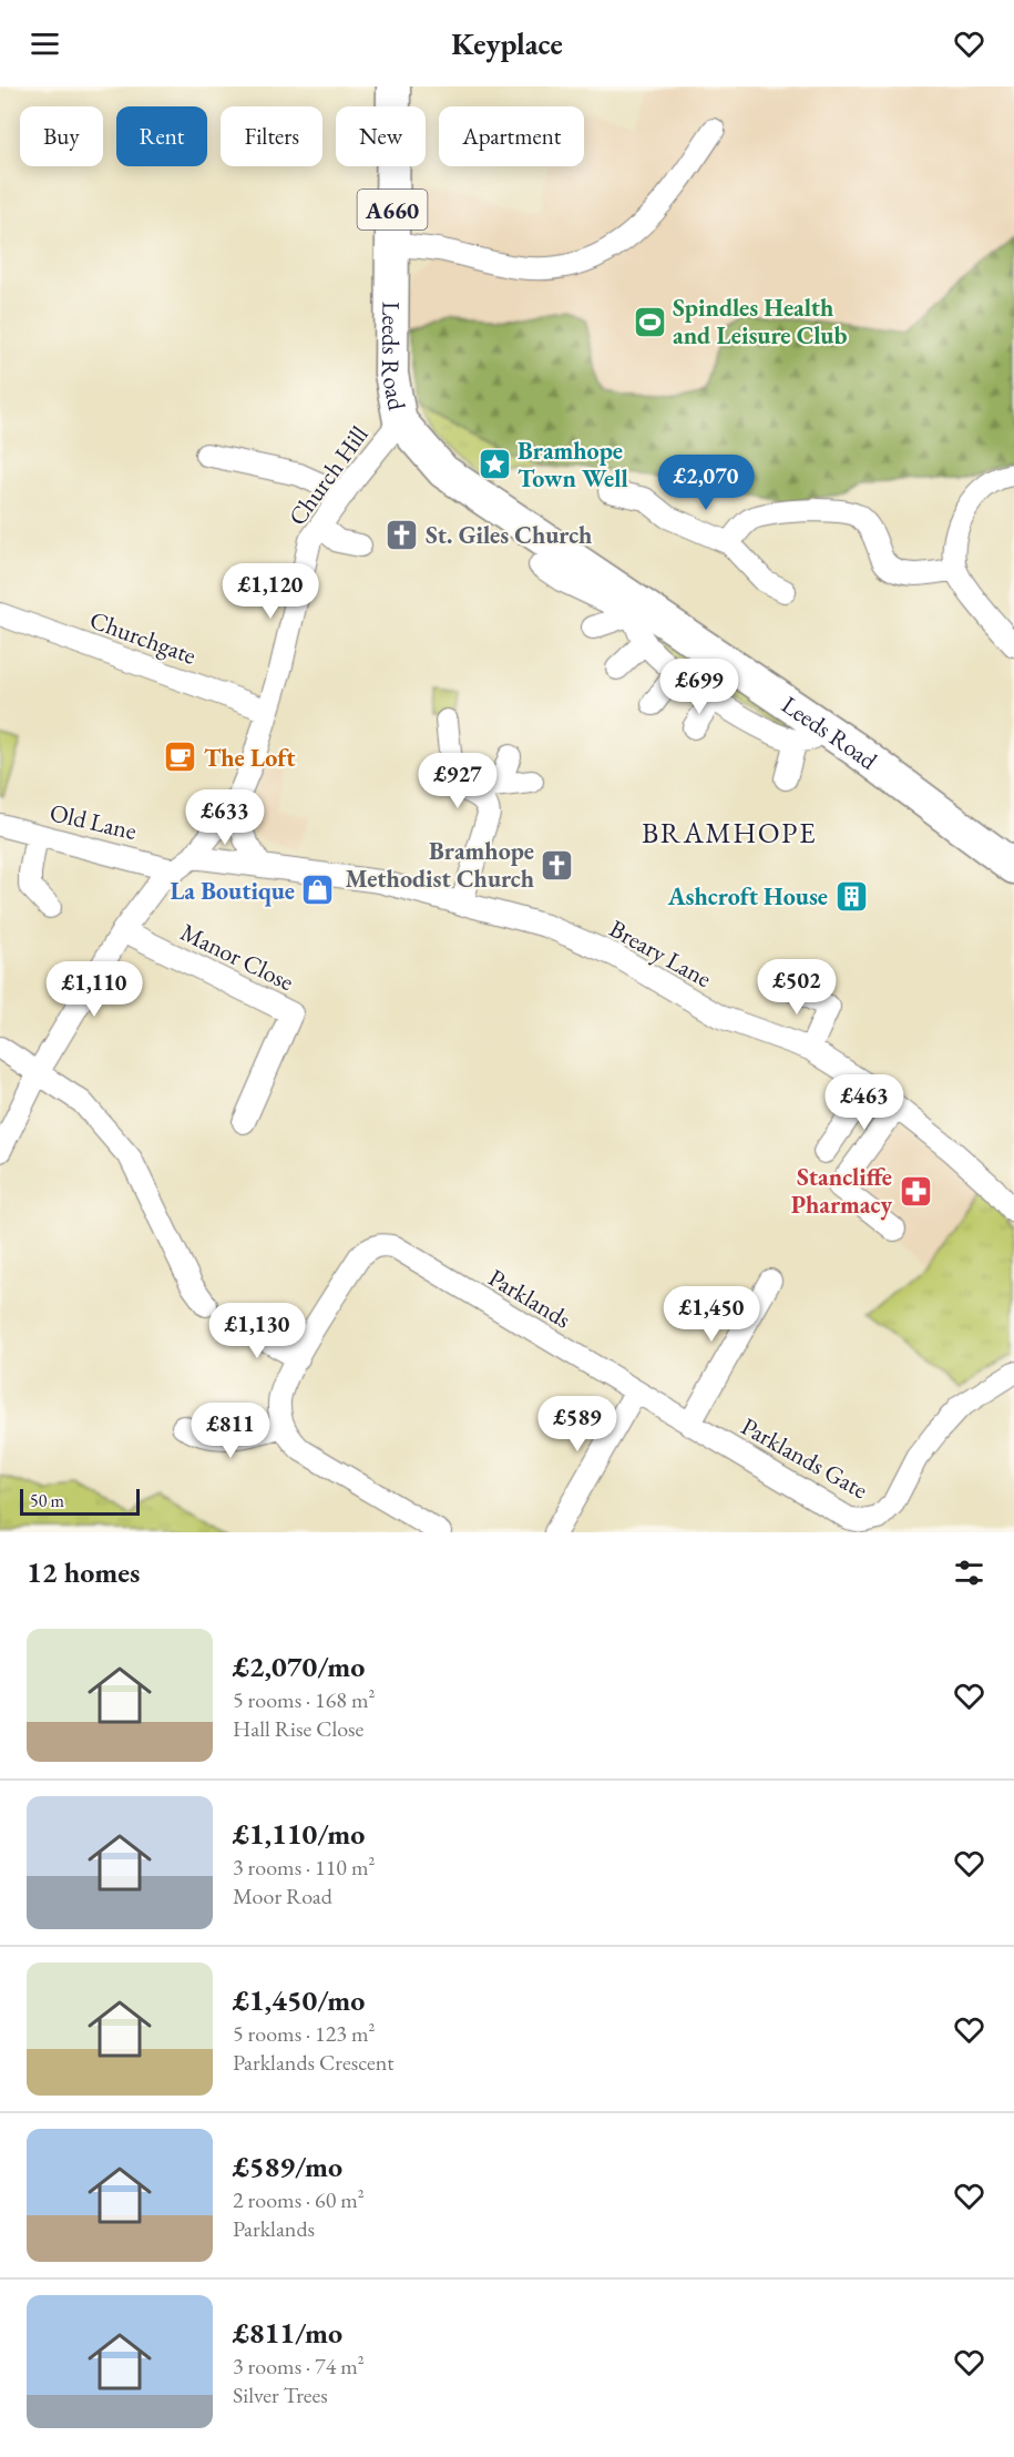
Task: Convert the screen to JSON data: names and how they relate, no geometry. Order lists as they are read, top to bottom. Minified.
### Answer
{"streets":{"highway":["A660","Leeds Road"],"street":["Church Hill","Churchgate","Old Lane","Breary Lane","Manor Close","Parklands","Parklands Gate"]},"crossings":[["Leeds Road","Church Hill"],["Church Hill","Churchgate"],["Church Hill","Old Lane"],["Church Hill","Breary Lane"],["Church Hill","Manor Close"],["Parklands","Parklands Gate"]],"districts":["BRAMHOPE"],"places":{"sports":["Spindles Health and Leisure Club"],"place":["Bramhope Town Well"],"church":["St. Giles Church","Bramhope Methodist Church"],"cafe":["The Loft"],"shop":["La Boutique"],"building":["Ashcroft House"],"pharmacy":["Stancliffe Pharmacy"]},"scale_bar":"50 m","page":{"header":"Keyplace","chip":["Buy","Rent","Filters","New","Apartment"],"price":["£2,070","£1,120","£699","£927","£633","£502","£1,110","£463","£1,450","£1,130","£589","£811"],"scale":"50 m","heading":"12 homes","list":[{"name":"£2,070/mo","note":"5 rooms · 168 m² · Hall Rise Close"},{"name":"£1,110/mo","note":"3 rooms · 110 m² · Moor Road"},{"name":"£1,450/mo","note":"5 rooms · 123 m² · Parklands Crescent"},{"name":"£589/mo","note":"2 rooms · 60 m² · Parklands"},{"name":"£811/mo","note":"3 rooms · 74 m² · Silver Trees"}]}}
